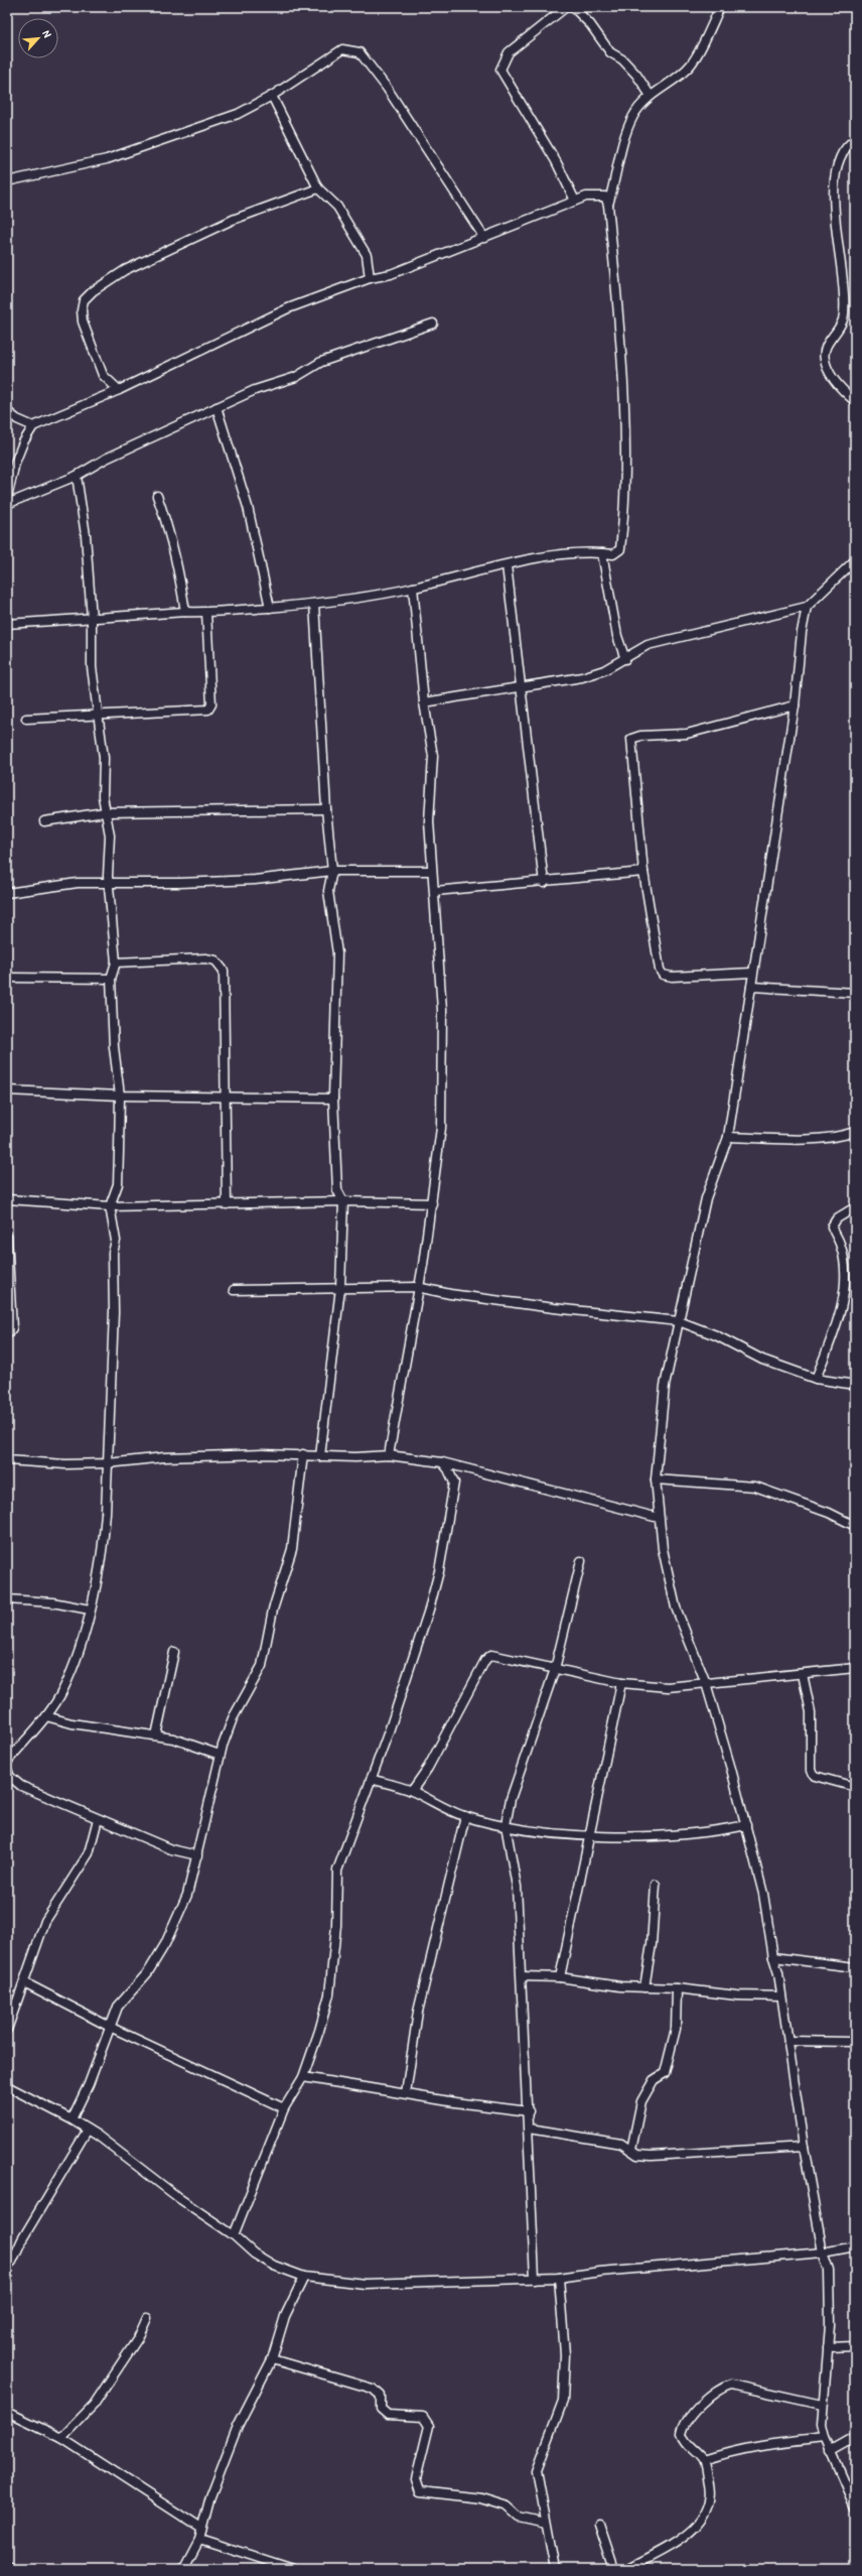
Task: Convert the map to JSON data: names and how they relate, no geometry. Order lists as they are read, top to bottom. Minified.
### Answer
{"north":"top right"}
